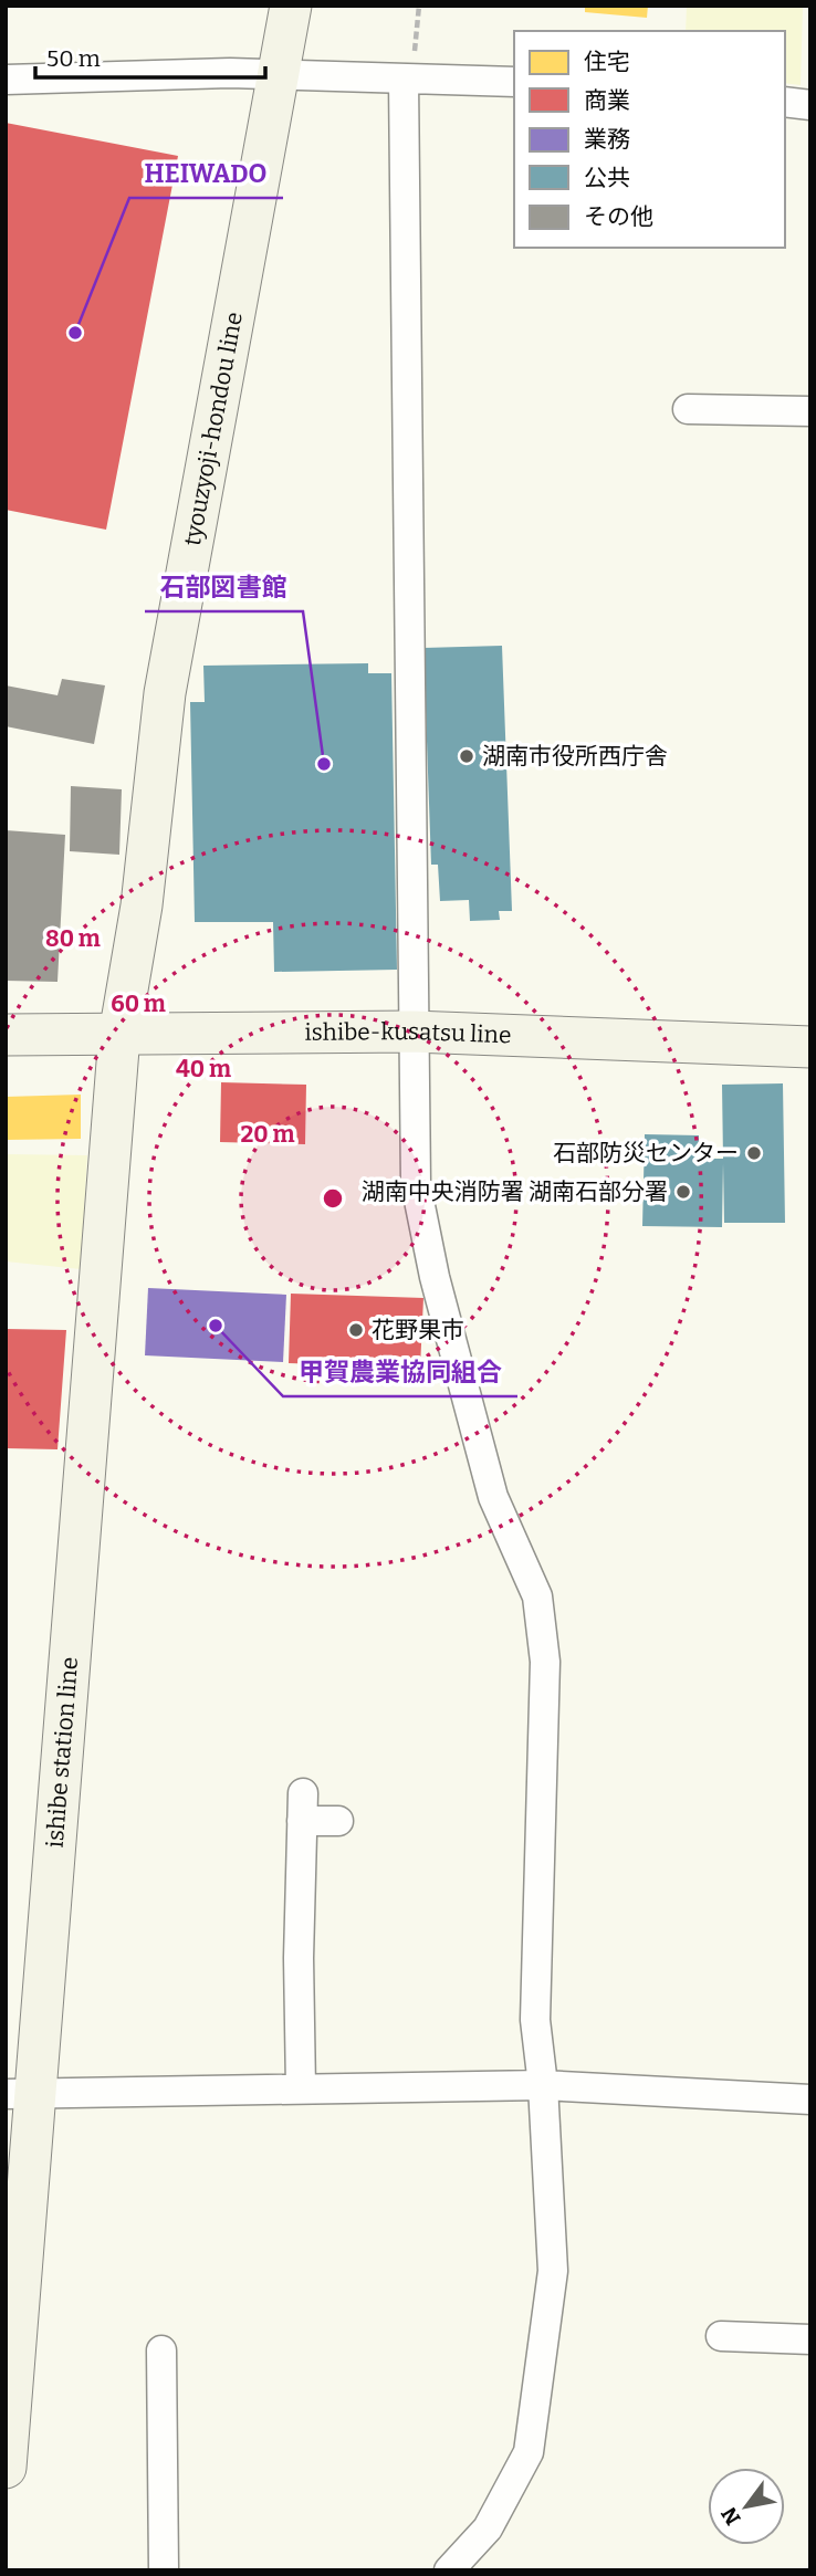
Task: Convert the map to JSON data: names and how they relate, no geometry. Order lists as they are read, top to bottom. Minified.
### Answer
{"streets":{"main road":["tyouzyoji-hondou line","ishibe-kusatsu line","ishibe station line"]},"crossings":[["tyouzyoji-hondou line","ishibe-kusatsu line"],["tyouzyoji-hondou line","ishibe station line"],["ishibe-kusatsu line","ishibe station line"]],"places":["HEIWADO","湖南市役所西庁舎","石部図書館","石部防災センター","湖南中央消防署 湖南石部分署","甲賀農業協同組合","花野果市"],"legend":["住宅","商業","業務","公共","その他"],"scale_bar":"50 m","north":"bottom left","rings":["80 m","60 m","40 m","20 m"]}
